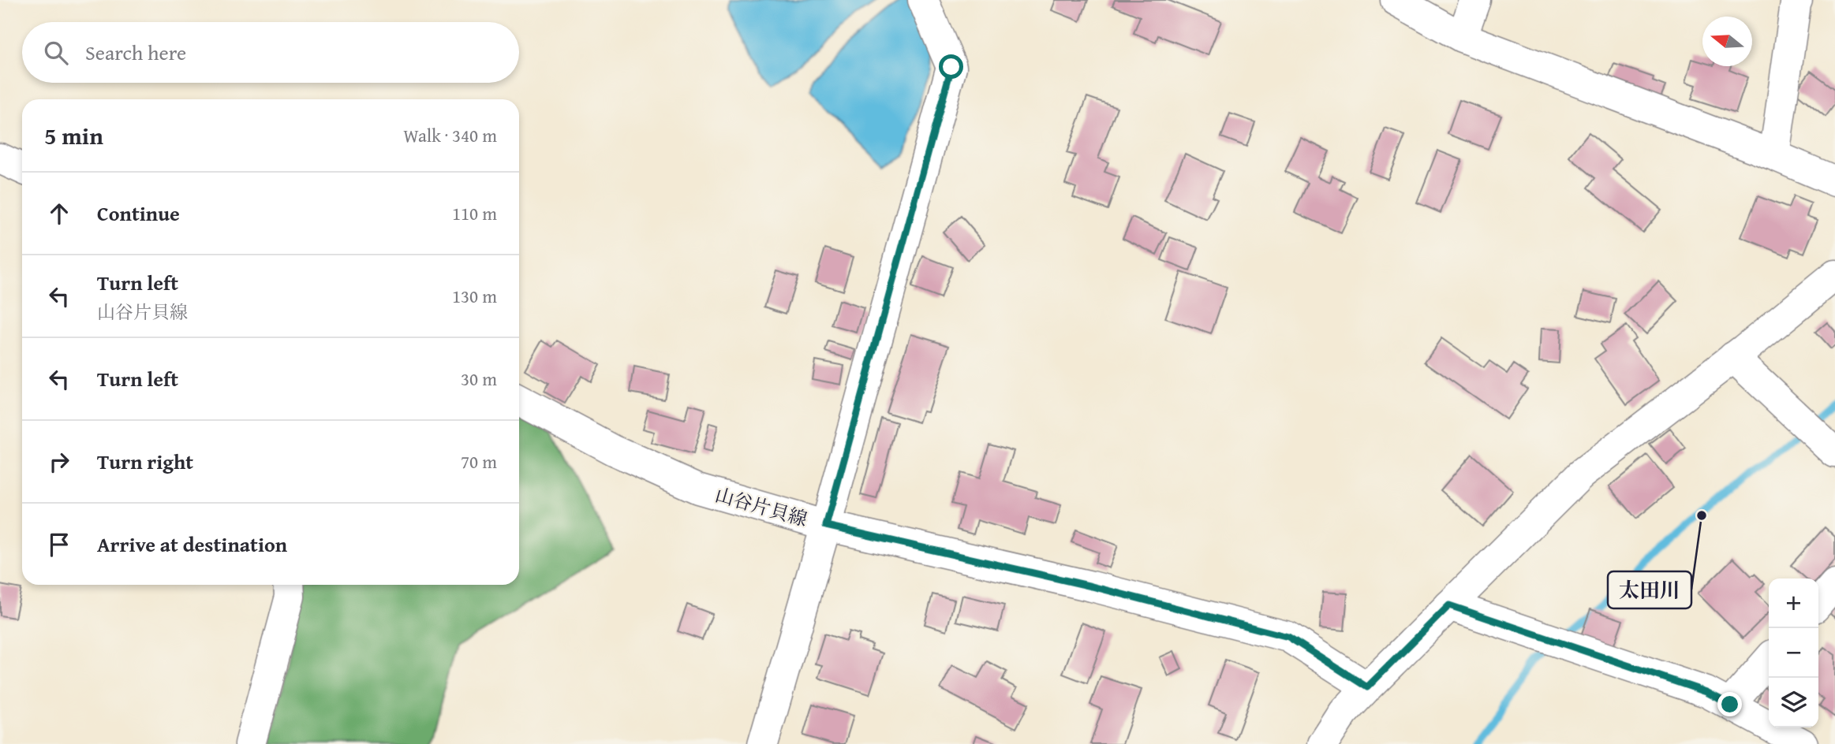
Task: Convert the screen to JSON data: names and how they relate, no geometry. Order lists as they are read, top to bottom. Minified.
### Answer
{"streets":{"street":["山谷片貝線"]},"places":["太田川"],"north":"left","page":{"search":"Search here","heading":["5 min","Walk · 340 m"],"list":[["Continue","110 m"],["Turn left","山谷片貝線","130 m"],["Turn left","30 m"],["Turn right","70 m"],"Arrive at destination"],"map_buttons":["+","−"]}}
